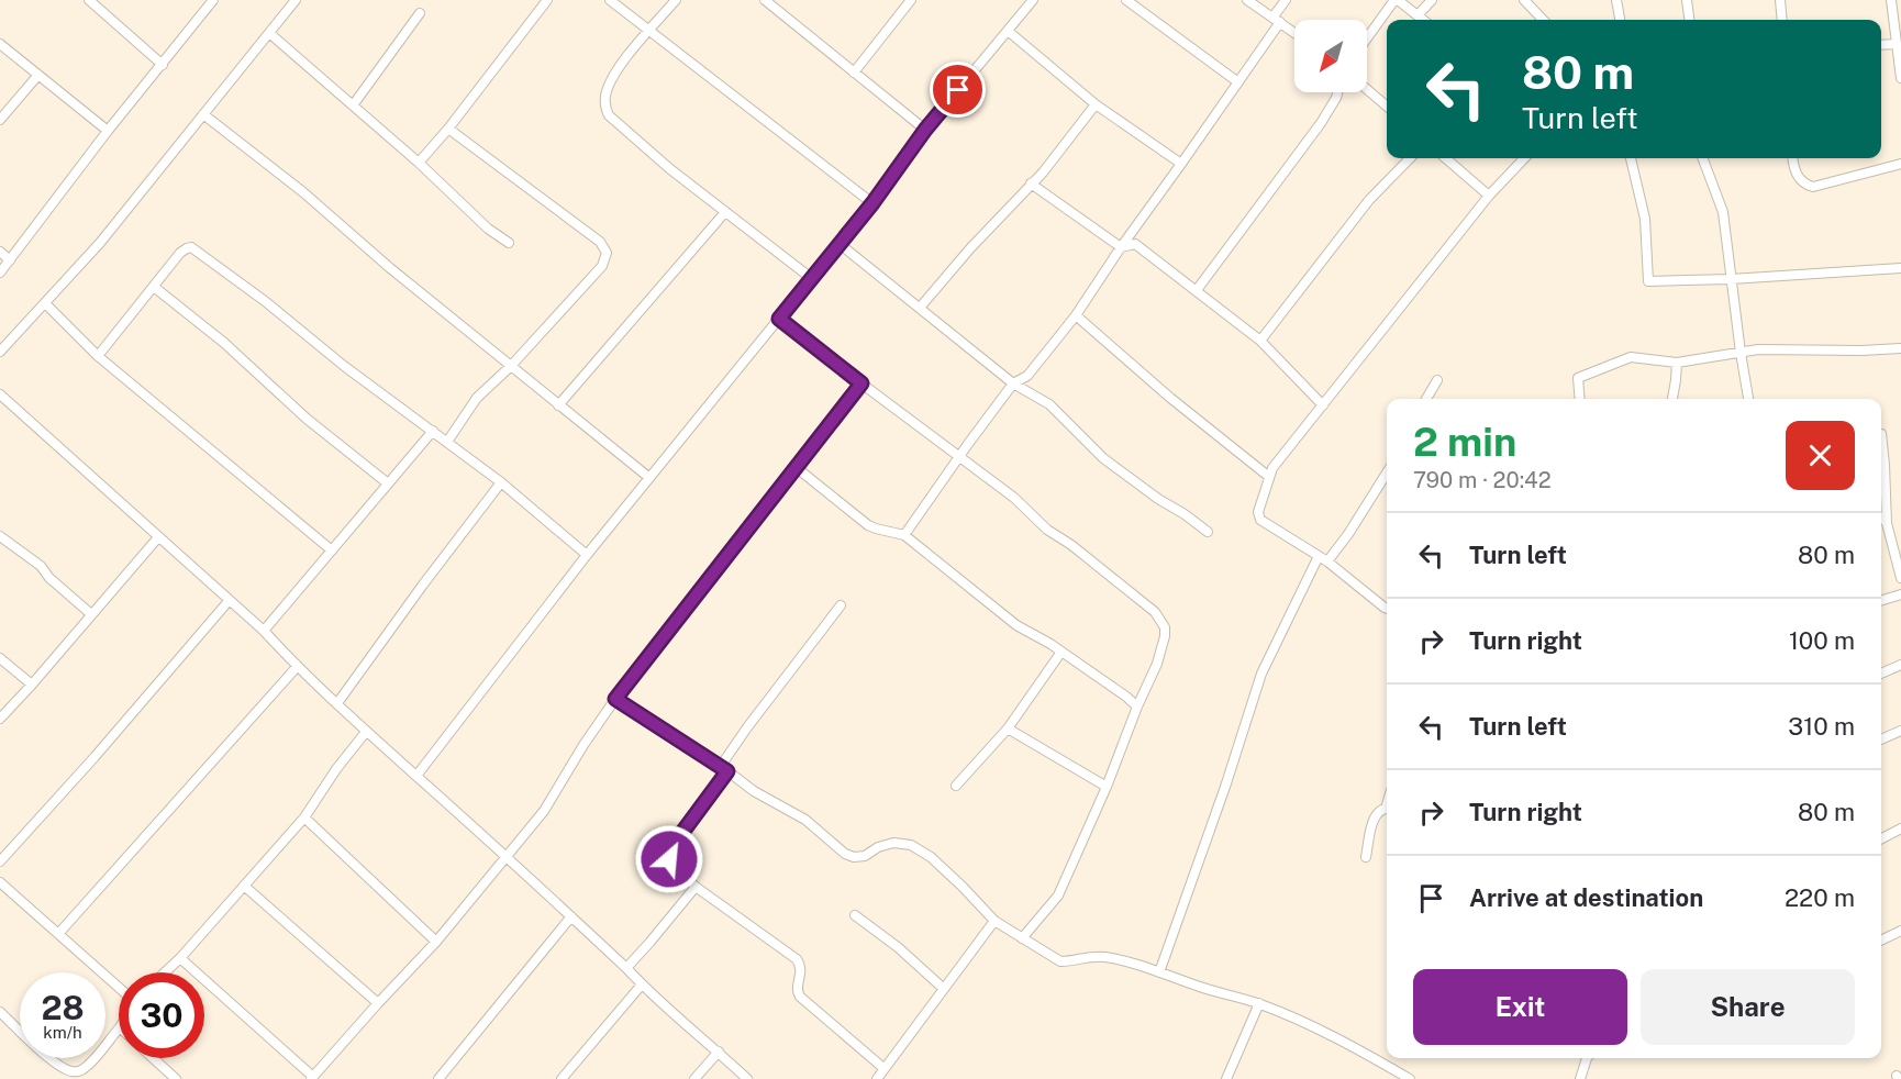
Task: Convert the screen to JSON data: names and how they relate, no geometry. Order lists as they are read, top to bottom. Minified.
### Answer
{"north":"bottom left","page":{"turn":["80 m","Turn left"],"heading":["2 min","790 m · 20:42"],"list":[{"name":"Turn left","value":"80 m"},{"name":"Turn right","value":"100 m"},{"name":"Turn left","value":"310 m"},{"name":"Turn right","value":"80 m"},{"name":"Arrive at destination","value":"220 m"}],"buttons":["Exit","Share"],"speed":"28 km/h","limit":"30"}}
